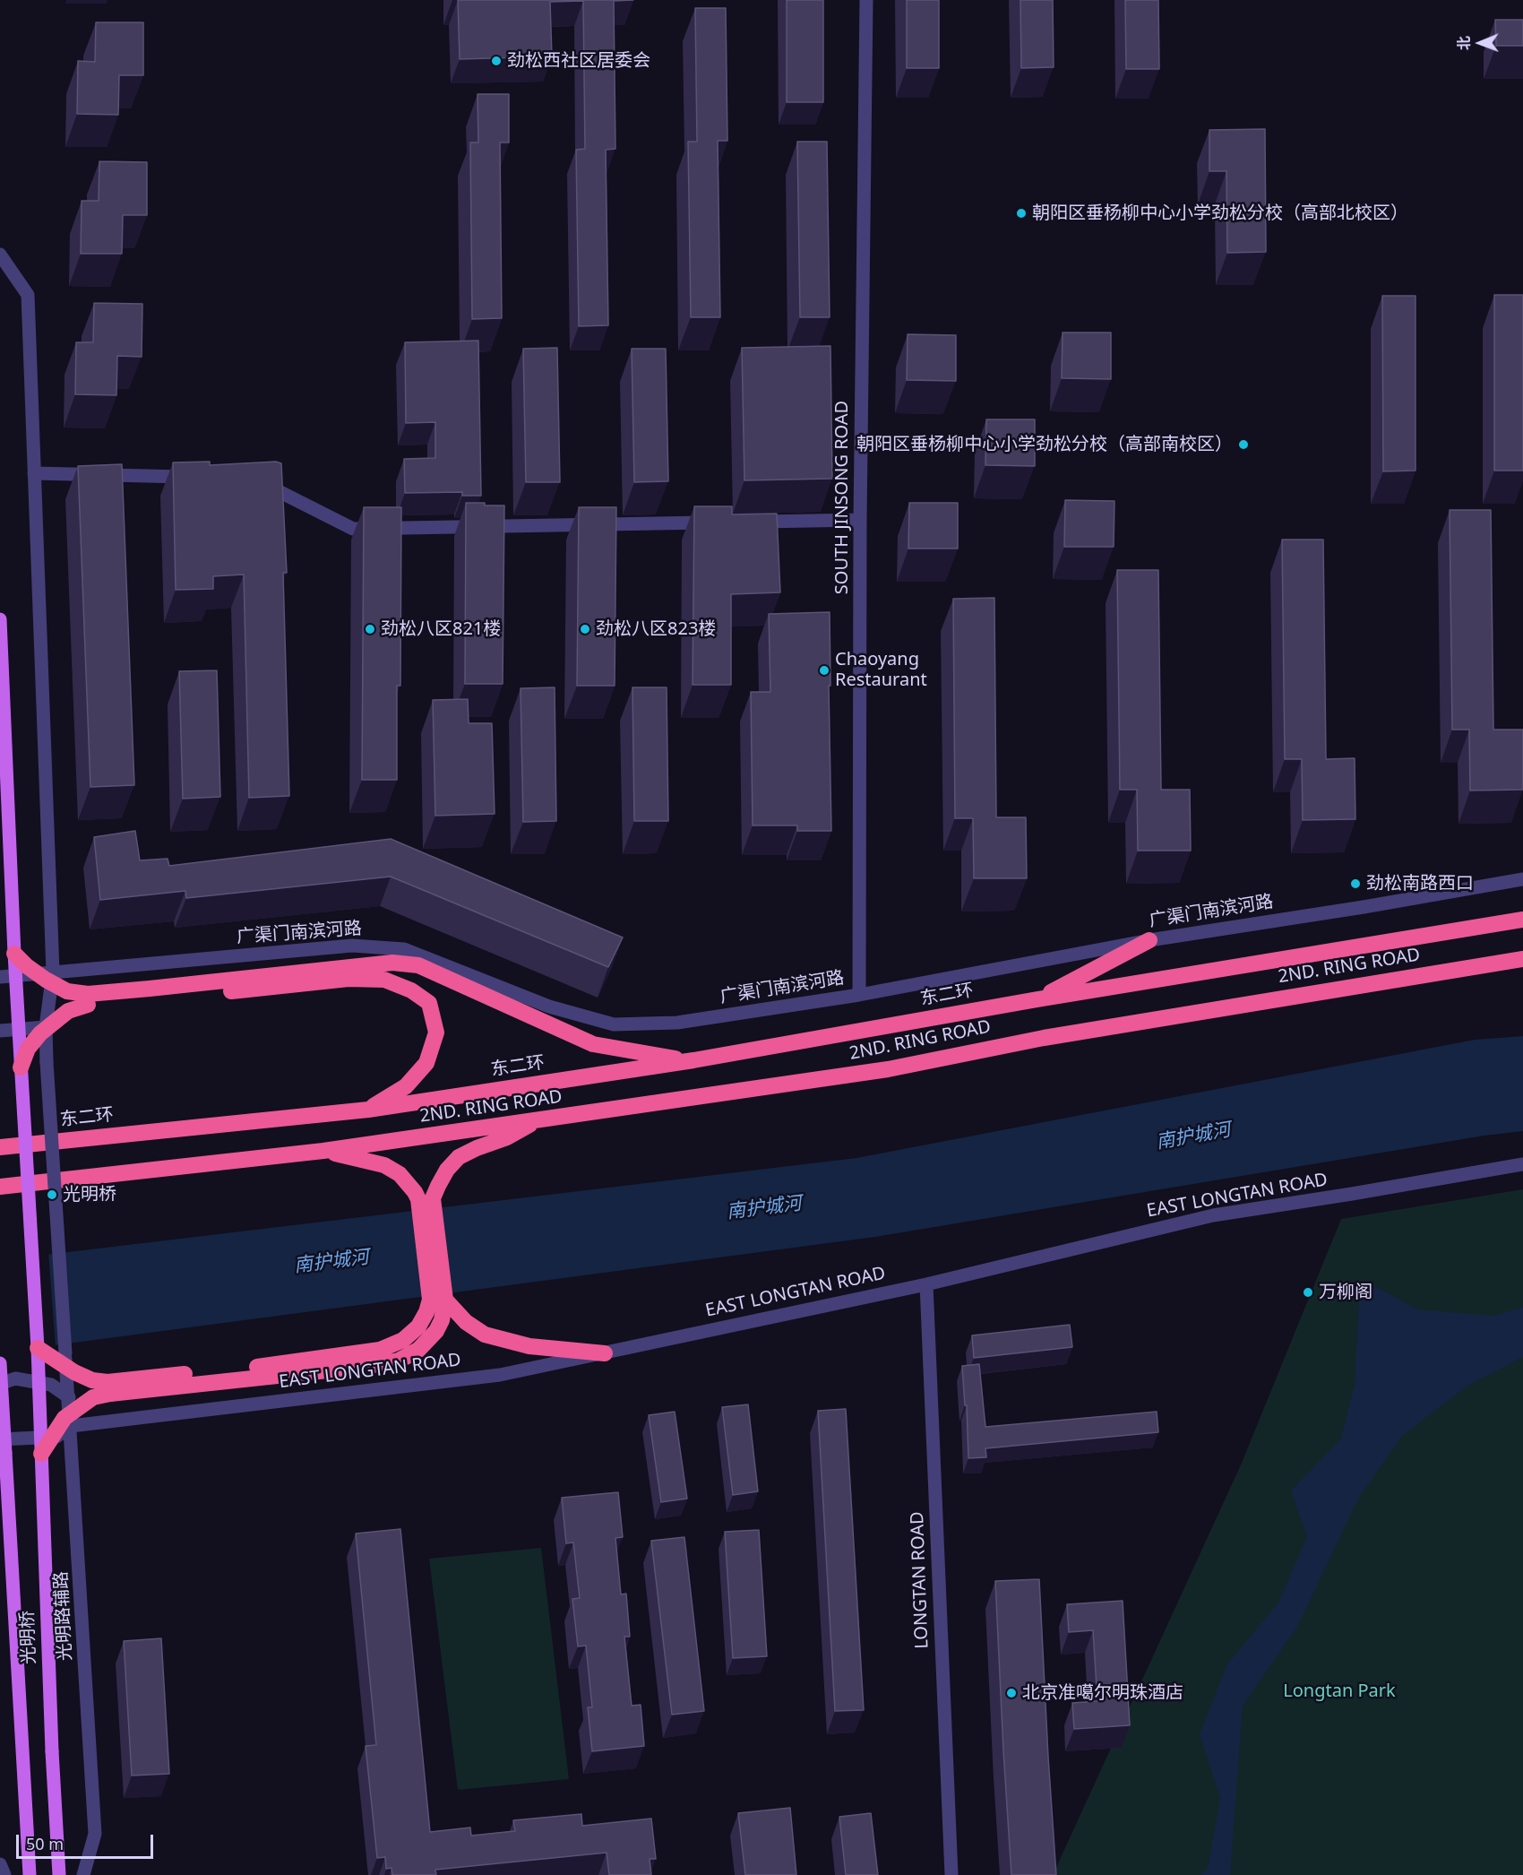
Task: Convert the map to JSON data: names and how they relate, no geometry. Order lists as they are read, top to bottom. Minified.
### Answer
{"streets":{"highway":["2ND. RING ROAD","东二环"],"main road":["光明桥"],"street":["SOUTH JINSONG ROAD","广渠门南滨河路","EAST LONGTAN ROAD","LONGTAN ROAD","光明路辅路"]},"crossings":[["SOUTH JINSONG ROAD","广渠门南滨河路"],["2ND. RING ROAD","东二环"],["EAST LONGTAN ROAD","LONGTAN ROAD"],["EAST LONGTAN ROAD","光明路辅路"],["EAST LONGTAN ROAD","光明桥"]],"water":["南护城河"],"parks":["Longtan Park"],"places":["劲松西社区居委会","朝阳区垂杨柳中心小学劲松分校（高部北校区）","朝阳区垂杨柳中心小学劲松分校（高部南校区）","劲松八区821楼","劲松八区823楼","Chaoyang Restaurant","劲松南路西口","光明桥","万柳阁","北京准噶尔明珠酒店"],"scale_bar":"50 m","north":"left"}
